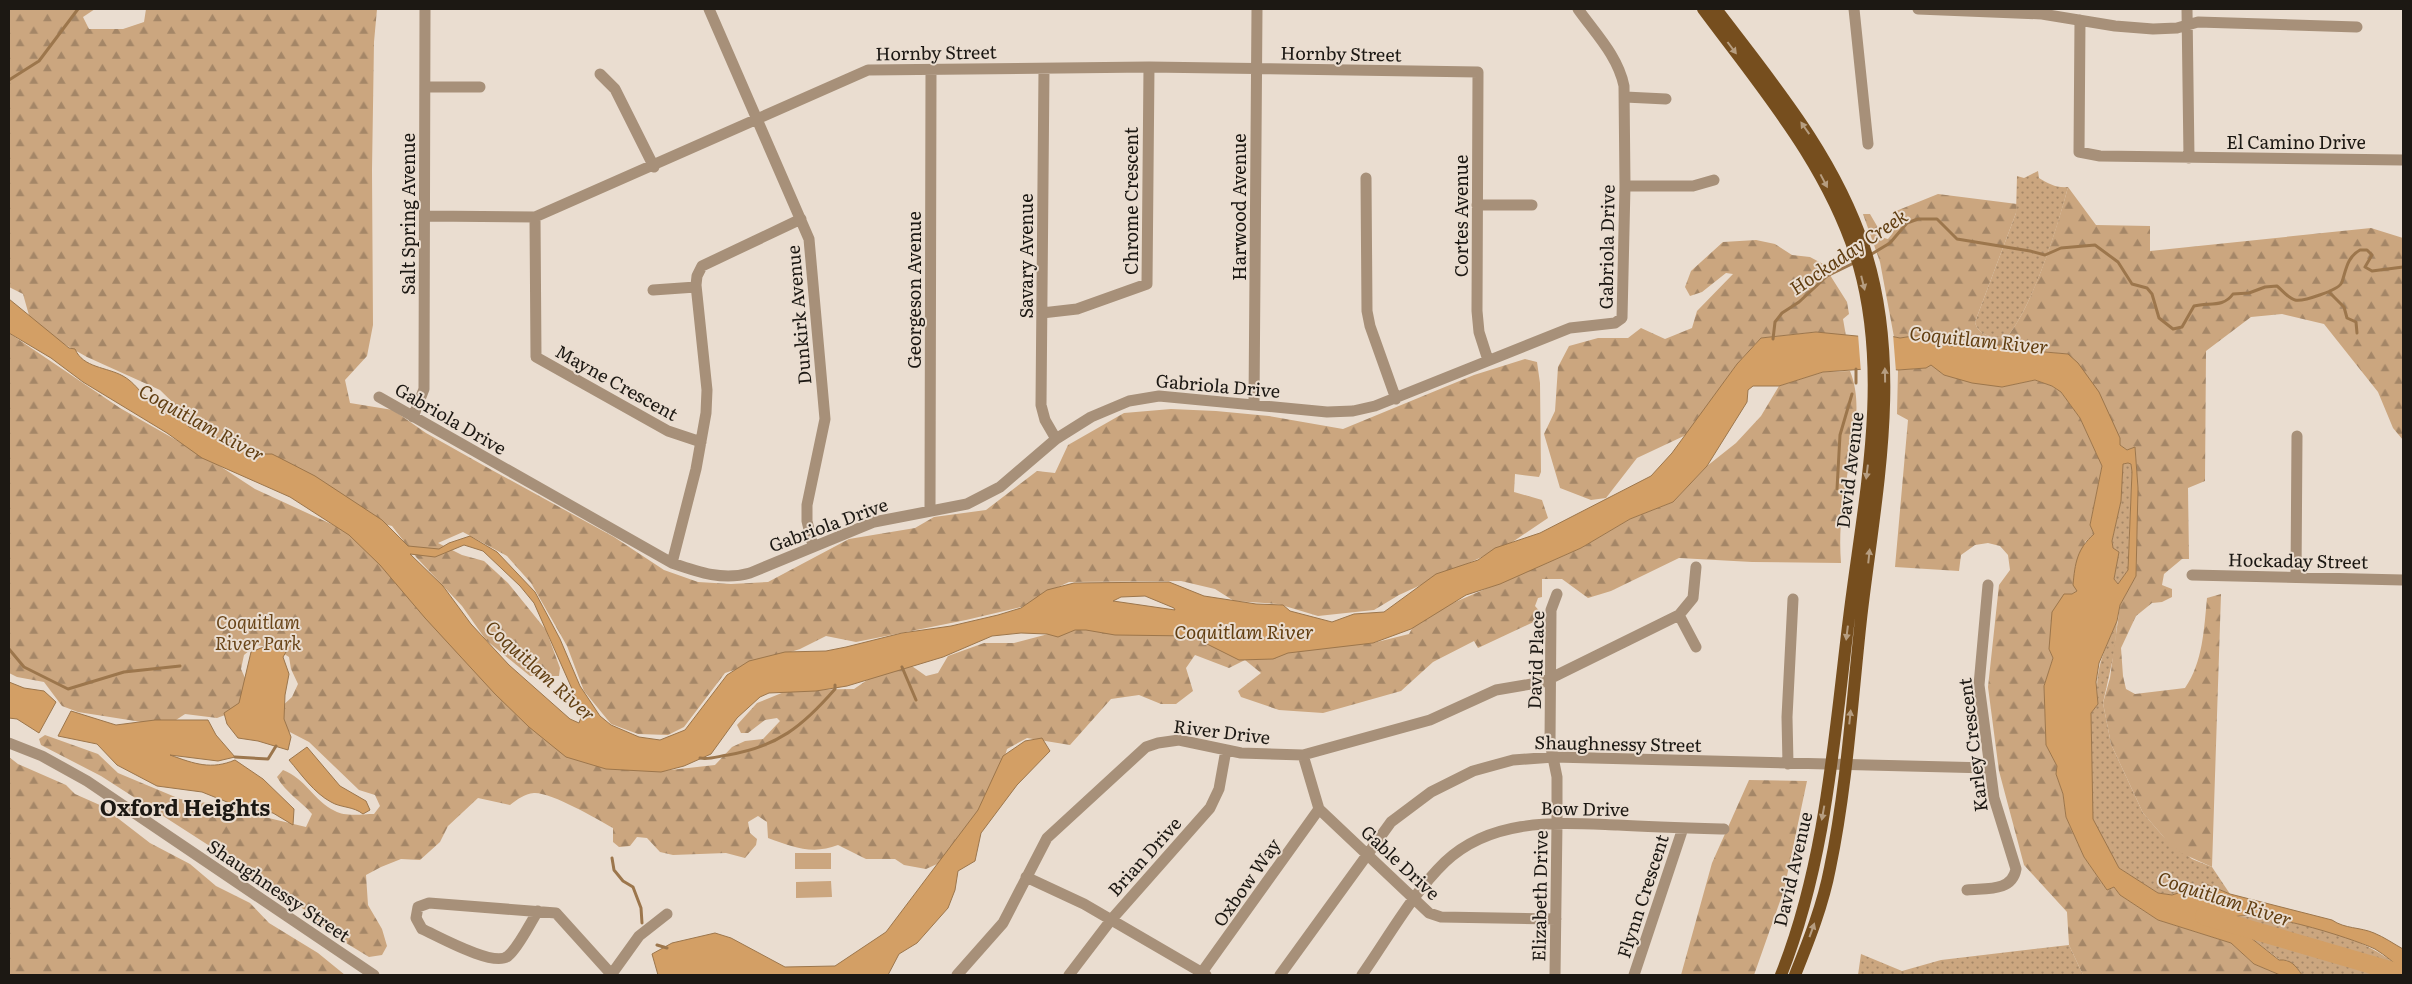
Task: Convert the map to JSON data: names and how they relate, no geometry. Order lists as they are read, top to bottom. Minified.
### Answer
{"streets":{"main road":["David Avenue"],"street":["Hornby Street","El Camino Drive","Chrome Crescent","Harwood Avenue","Salt Spring Avenue","Cortes Avenue","Gabriola Drive","Savary Avenue","Georgeson Avenue","Dunkirk Avenue","Mayne Crescent","Hockaday Street","David Place","River Drive","Shaughnessy Street","Karley Crescent","Bow Drive","Brian Drive","Gable Drive","Oxbow Way","Elizabeth Drive","Flynn Crescent"]},"crossings":[["Hornby Street","Chrome Crescent"],["Hornby Street","Harwood Avenue"],["Hornby Street","Salt Spring Avenue"],["Hornby Street","Cortes Avenue"],["Hornby Street","Savary Avenue"],["Hornby Street","Georgeson Avenue"],["Hornby Street","Dunkirk Avenue"],["Hornby Street","Mayne Crescent"],["Chrome Crescent","Savary Avenue"],["Harwood Avenue","Gabriola Drive"],["Salt Spring Avenue","Gabriola Drive"],["Cortes Avenue","Gabriola Drive"],["Gabriola Drive","Savary Avenue"],["Gabriola Drive","Georgeson Avenue"],["Gabriola Drive","Dunkirk Avenue"],["David Avenue","Shaughnessy Street"],["David Place","River Drive"],["David Place","Shaughnessy Street"],["David Place","Elizabeth Drive"],["River Drive","Brian Drive"],["River Drive","Gable Drive"],["Shaughnessy Street","Karley Crescent"],["Shaughnessy Street","Gable Drive"],["Shaughnessy Street","Elizabeth Drive"],["Bow Drive","Gable Drive"],["Bow Drive","Elizabeth Drive"],["Bow Drive","Flynn Crescent"],["Gable Drive","Oxbow Way"],["Gable Drive","Elizabeth Drive"]],"districts":["Oxford Heights"],"water":["Hockaday Creek","Coquitlam River"],"parks":["Coquitlam River Park"]}
